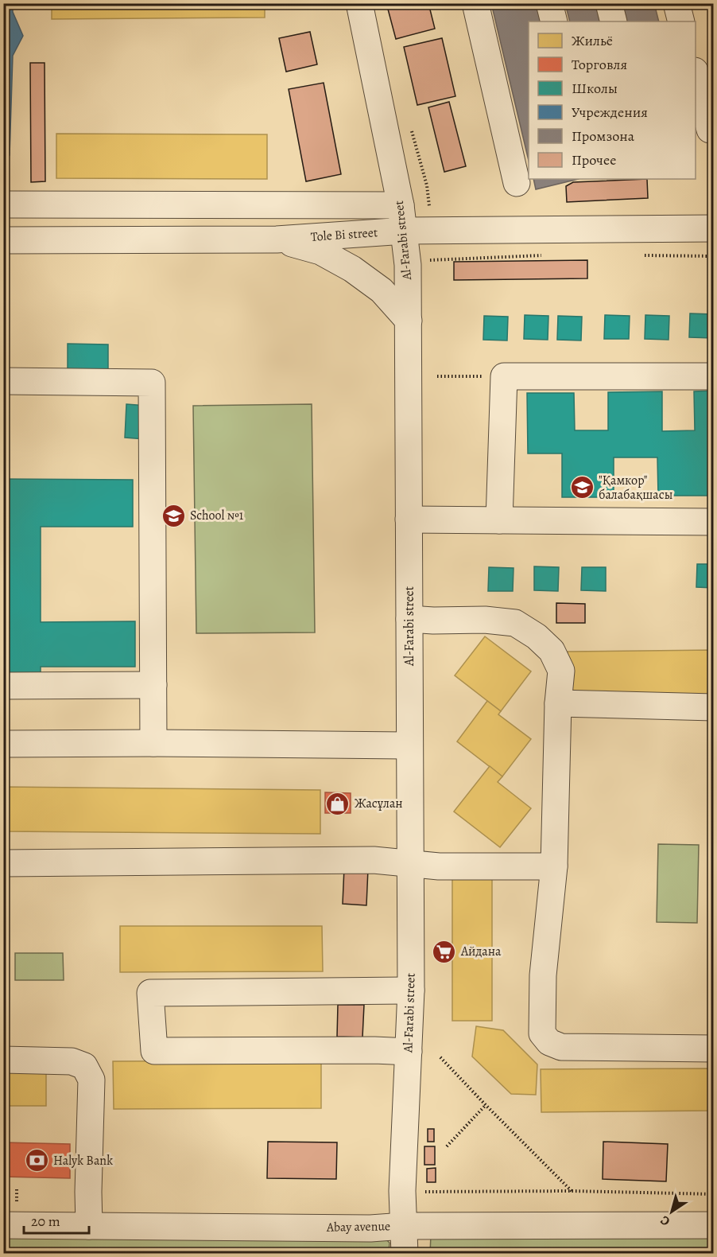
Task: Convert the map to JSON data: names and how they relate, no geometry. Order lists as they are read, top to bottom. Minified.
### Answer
{"streets":{"street":["Tole Bi street","Al-Farabi street","Abay avenue"]},"crossings":[["Tole Bi street","Al-Farabi street"],["Al-Farabi street","Abay avenue"]],"places":{"school or university":["\"Қамкор\" балабақшасы","School №1"],"shop":["Жасұлан"],"supermarket":["Айдана"],"bank":["Halyk Bank"]},"legend":["Жильё","Торговля","Школы","Учреждения","Промзона","Прочее"],"scale_bar":"20 m","north":"bottom left"}
